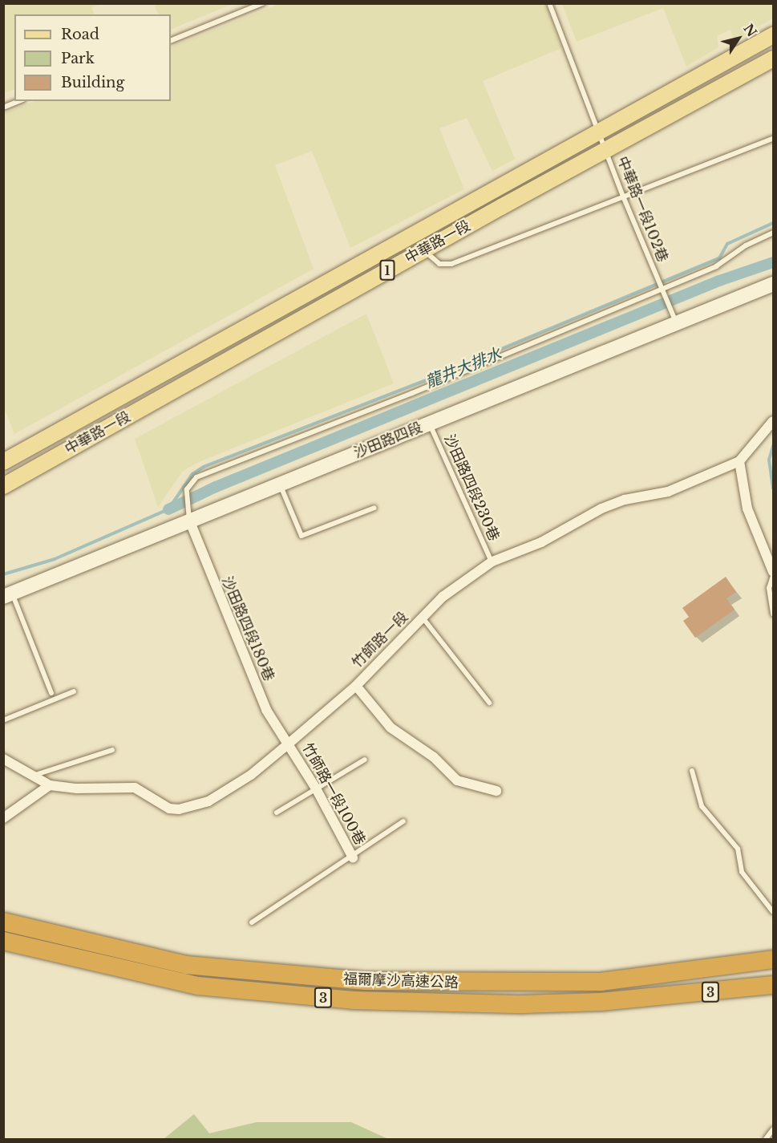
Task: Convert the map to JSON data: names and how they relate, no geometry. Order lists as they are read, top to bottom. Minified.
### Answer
{"streets":{"highway":["福爾摩沙高速公路","3"],"main road":["中華路一段","1"],"street":["沙田路四段","沙田路四段180巷","竹師路一段","竹師路一段100巷"],"lane":["中華路一段102巷","沙田路四段230巷"]},"crossings":[["中華路一段102巷","中華路一段"],["中華路一段102巷","沙田路四段"],["沙田路四段","沙田路四段230巷"],["沙田路四段","沙田路四段180巷"],["沙田路四段230巷","竹師路一段"],["沙田路四段180巷","竹師路一段"],["沙田路四段180巷","竹師路一段100巷"],["竹師路一段","竹師路一段100巷"]],"water":["龍井大排水"],"legend":["Road","Park","Building"],"north":"top right"}
